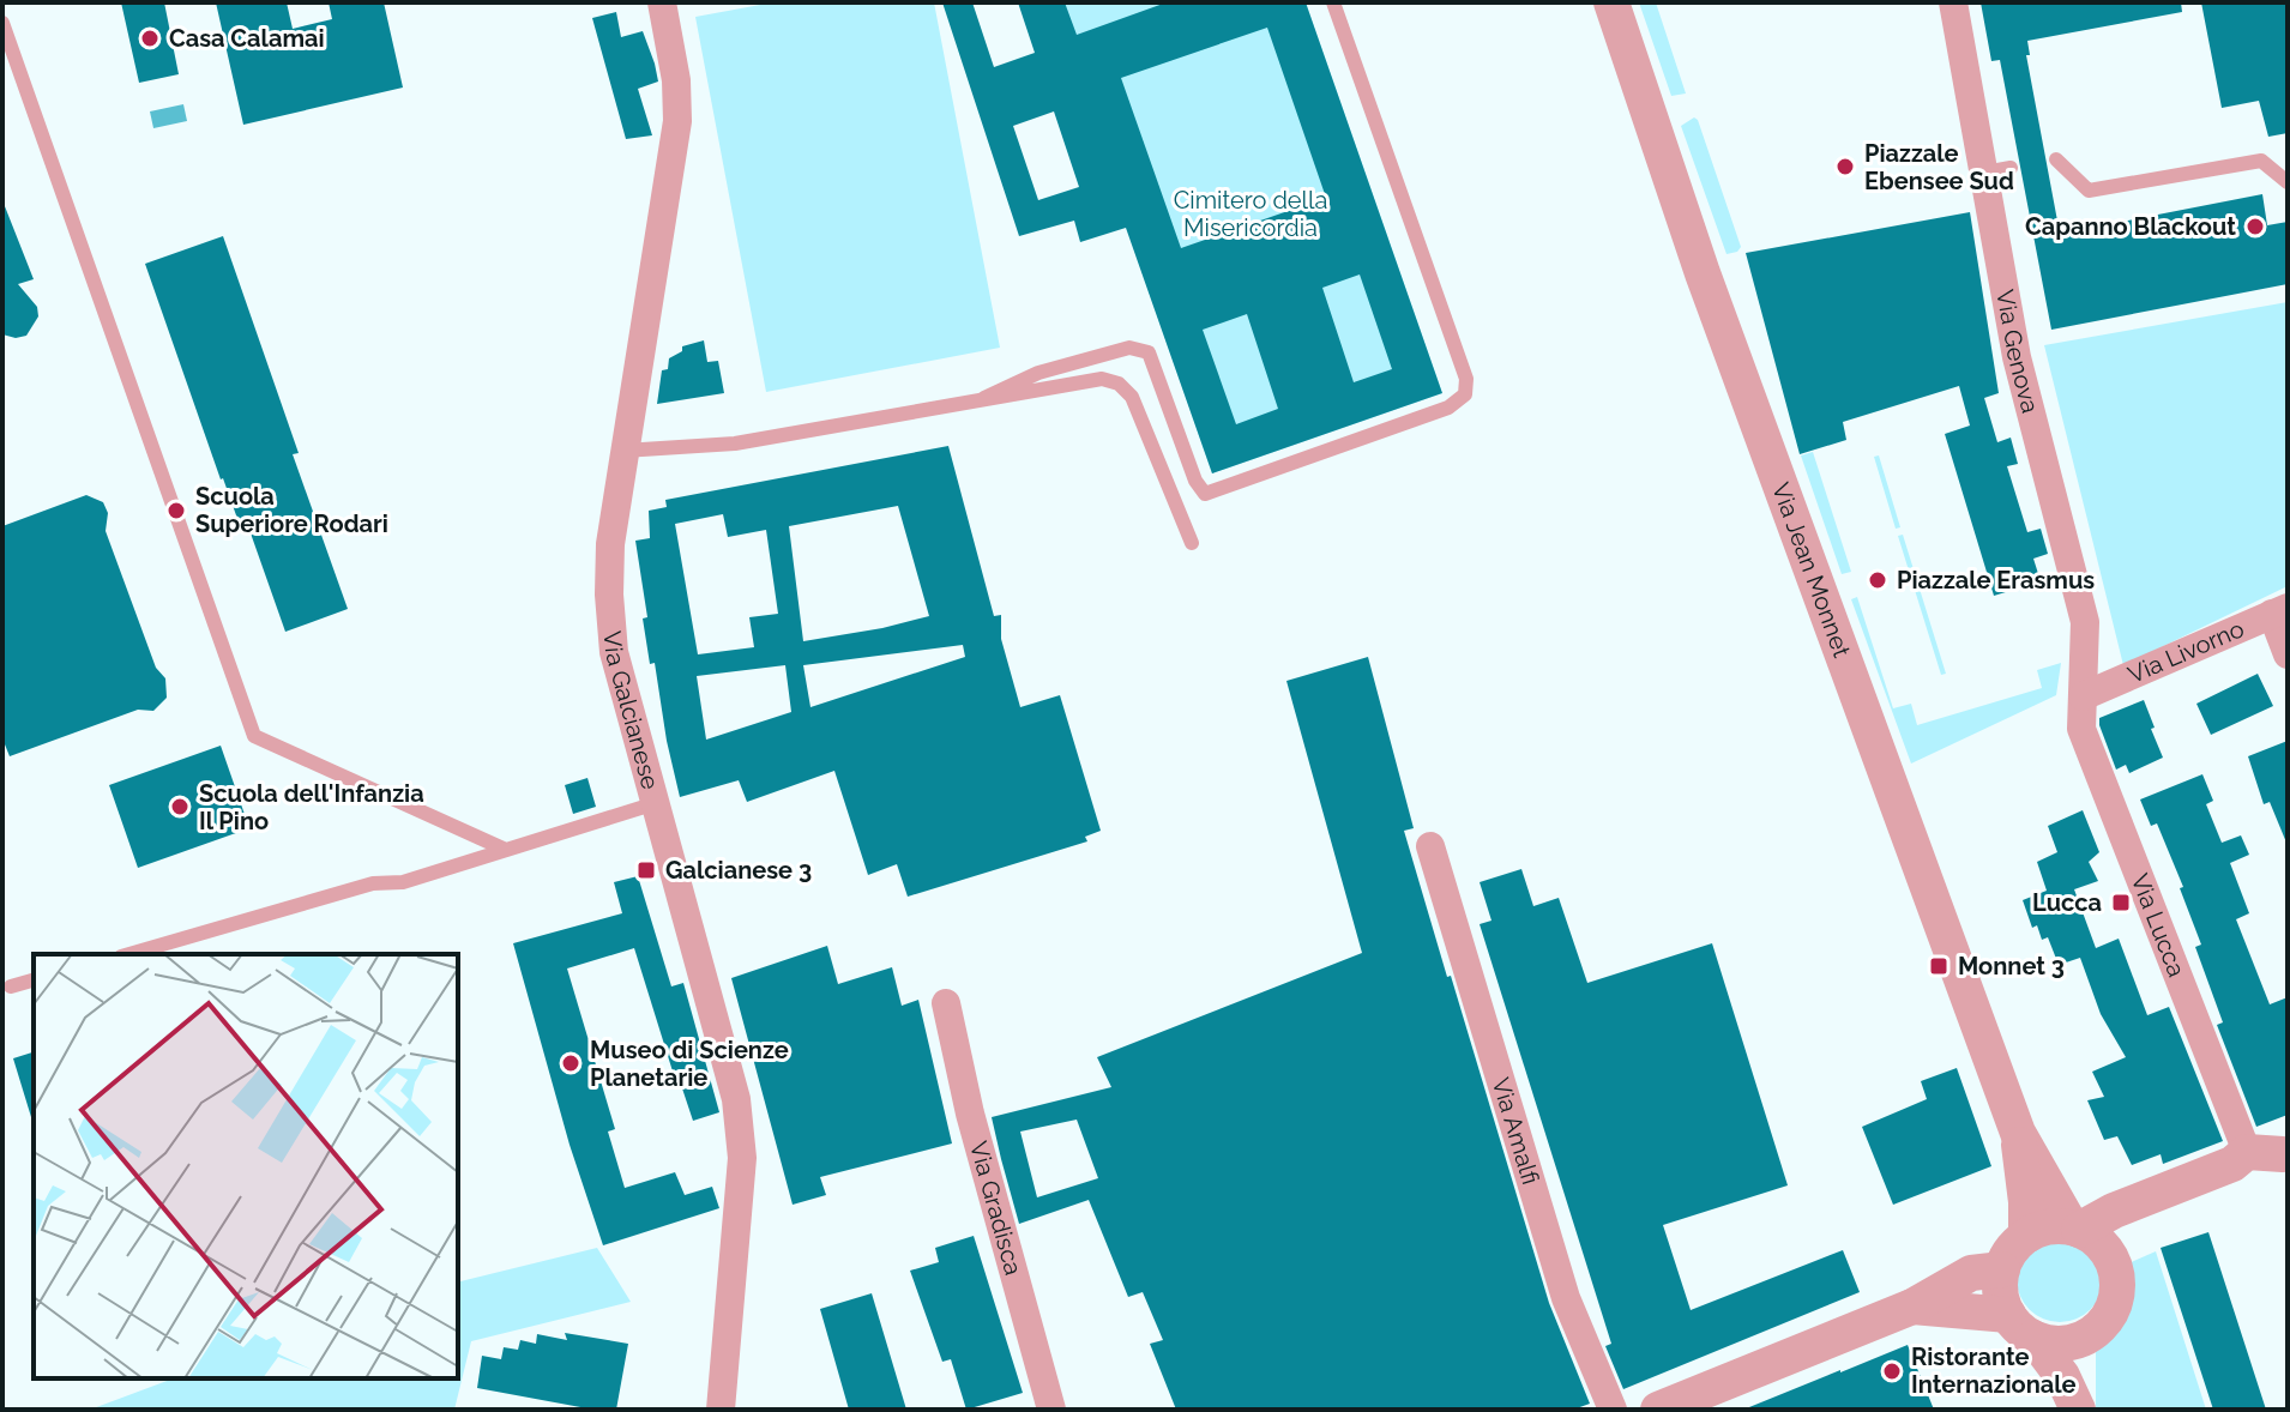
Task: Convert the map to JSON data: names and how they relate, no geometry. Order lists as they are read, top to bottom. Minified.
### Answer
{"streets":{"street":["Via Genova","Via Jean Monnet","Via Livorno","Via Galcianese","Via Lucca","Via Amalfi","Via Gradisca"]},"crossings":[["Via Genova","Via Livorno"],["Via Genova","Via Lucca"],["Via Livorno","Via Lucca"]],"parks":["Cimitero della Misericordia"],"places":{"other":["Casa Calamai","Piazzale Ebensee Sud","Capanno Blackout","Scuola Superiore Rodari","Piazzale Erasmus","Scuola dell'Infanzia Il Pino","Museo di Scienze Planetarie","Ristorante Internazionale"],"transit":["Galcianese 3","Lucca","Monnet 3"]}}
